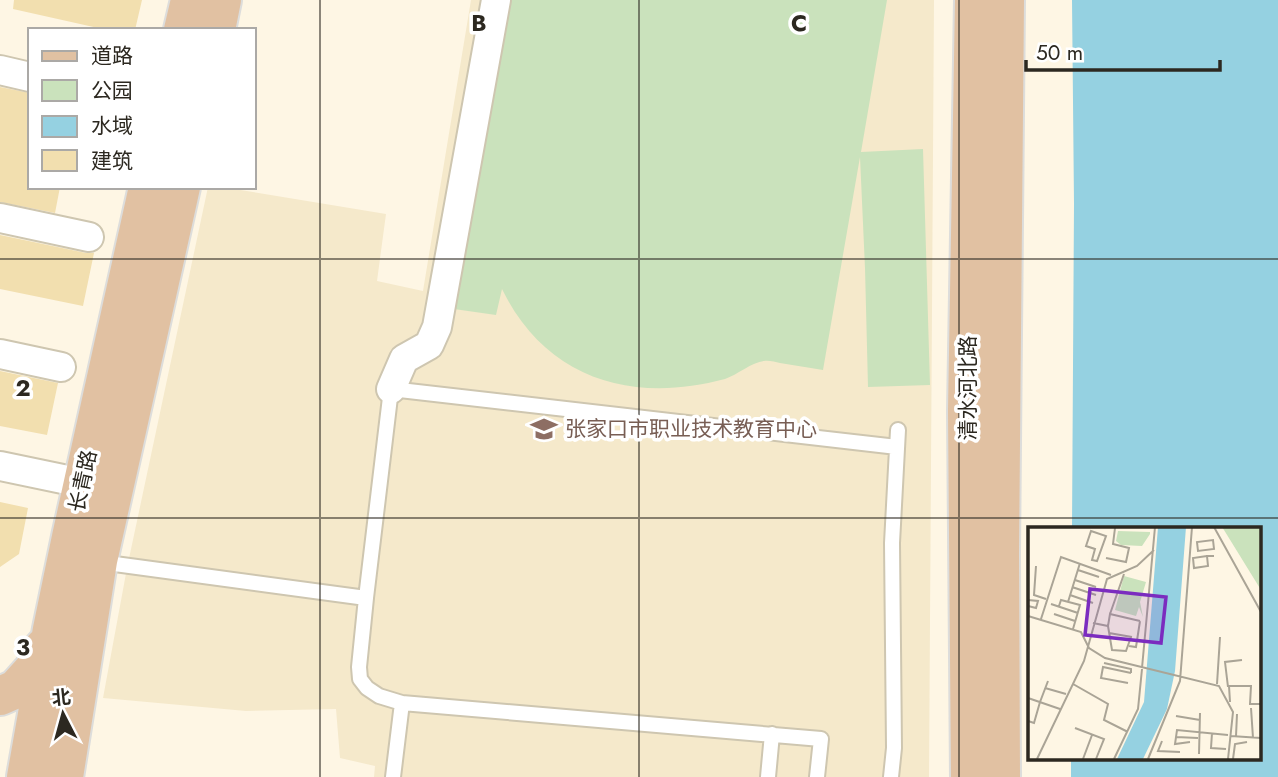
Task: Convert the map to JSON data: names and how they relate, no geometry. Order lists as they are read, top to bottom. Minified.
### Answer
{"streets":{"main road":["清水河北路","长青路"]},"places":{"school or university":["张家口市职业技术教育中心"]},"legend":["道路","公园","水域","建筑"],"scale_bar":"50 m","north":"top","grid":{"columns":["B","C"],"rows":["2","3"]}}
